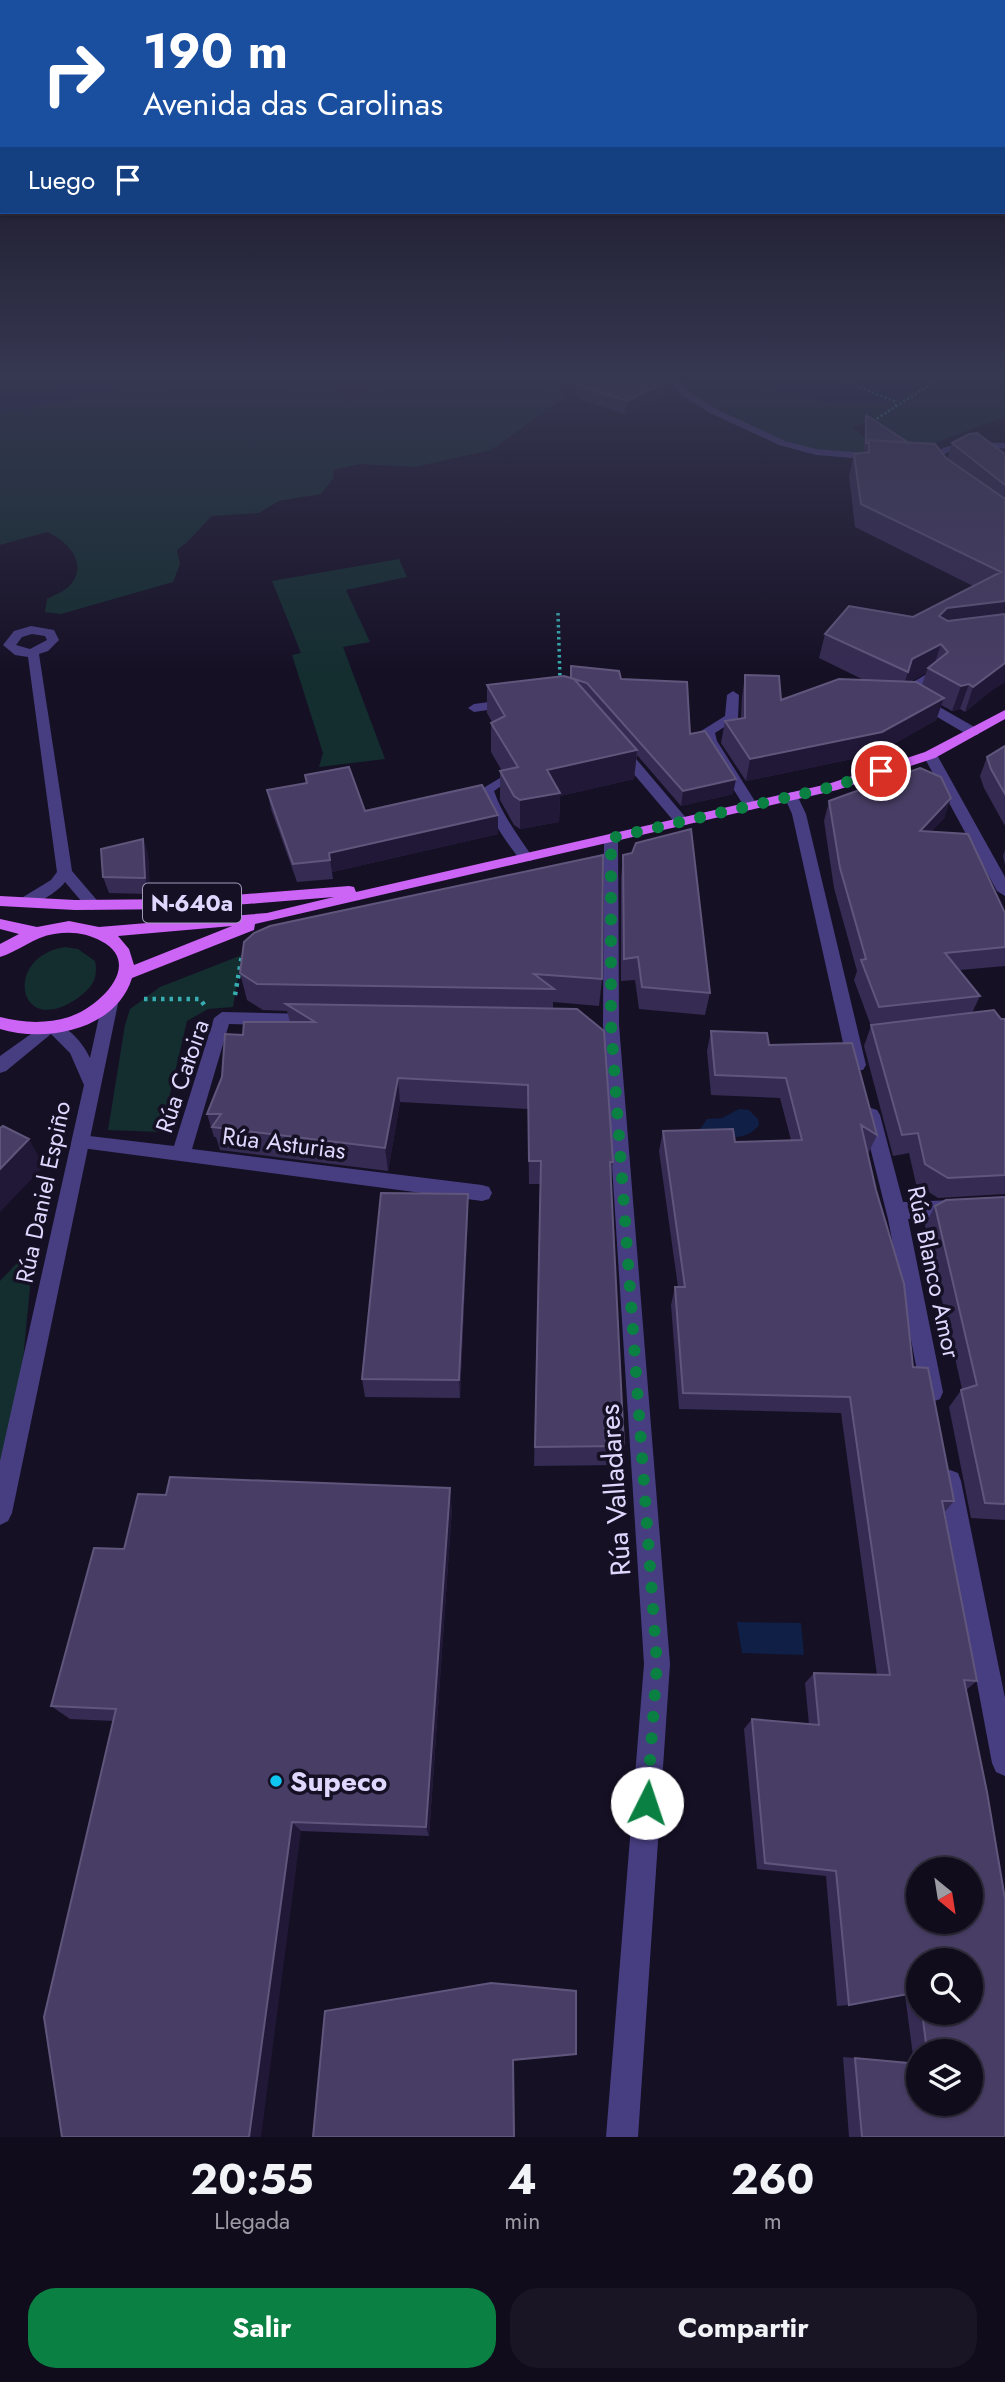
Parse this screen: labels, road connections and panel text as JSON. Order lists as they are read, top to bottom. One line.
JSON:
{"streets":{"main road":["N-640a"],"street":["Rúa Catoira","Rúa Asturias","Rúa Daniel Espiño","Rúa Blanco Amor","Rúa Valladares"]},"crossings":[["N-640a","Rúa Blanco Amor"],["N-640a","Rúa Valladares"],["Rúa Catoira","Rúa Asturias"],["Rúa Asturias","Rúa Daniel Espiño"]],"places":["Supeco"],"north":"bottom right","page":{"turn":["190 m","Avenida das Carolinas"],"then":"Luego","eta":["20:55","Llegada","4","min","260","m"],"buttons":["Salir","Compartir"]}}
